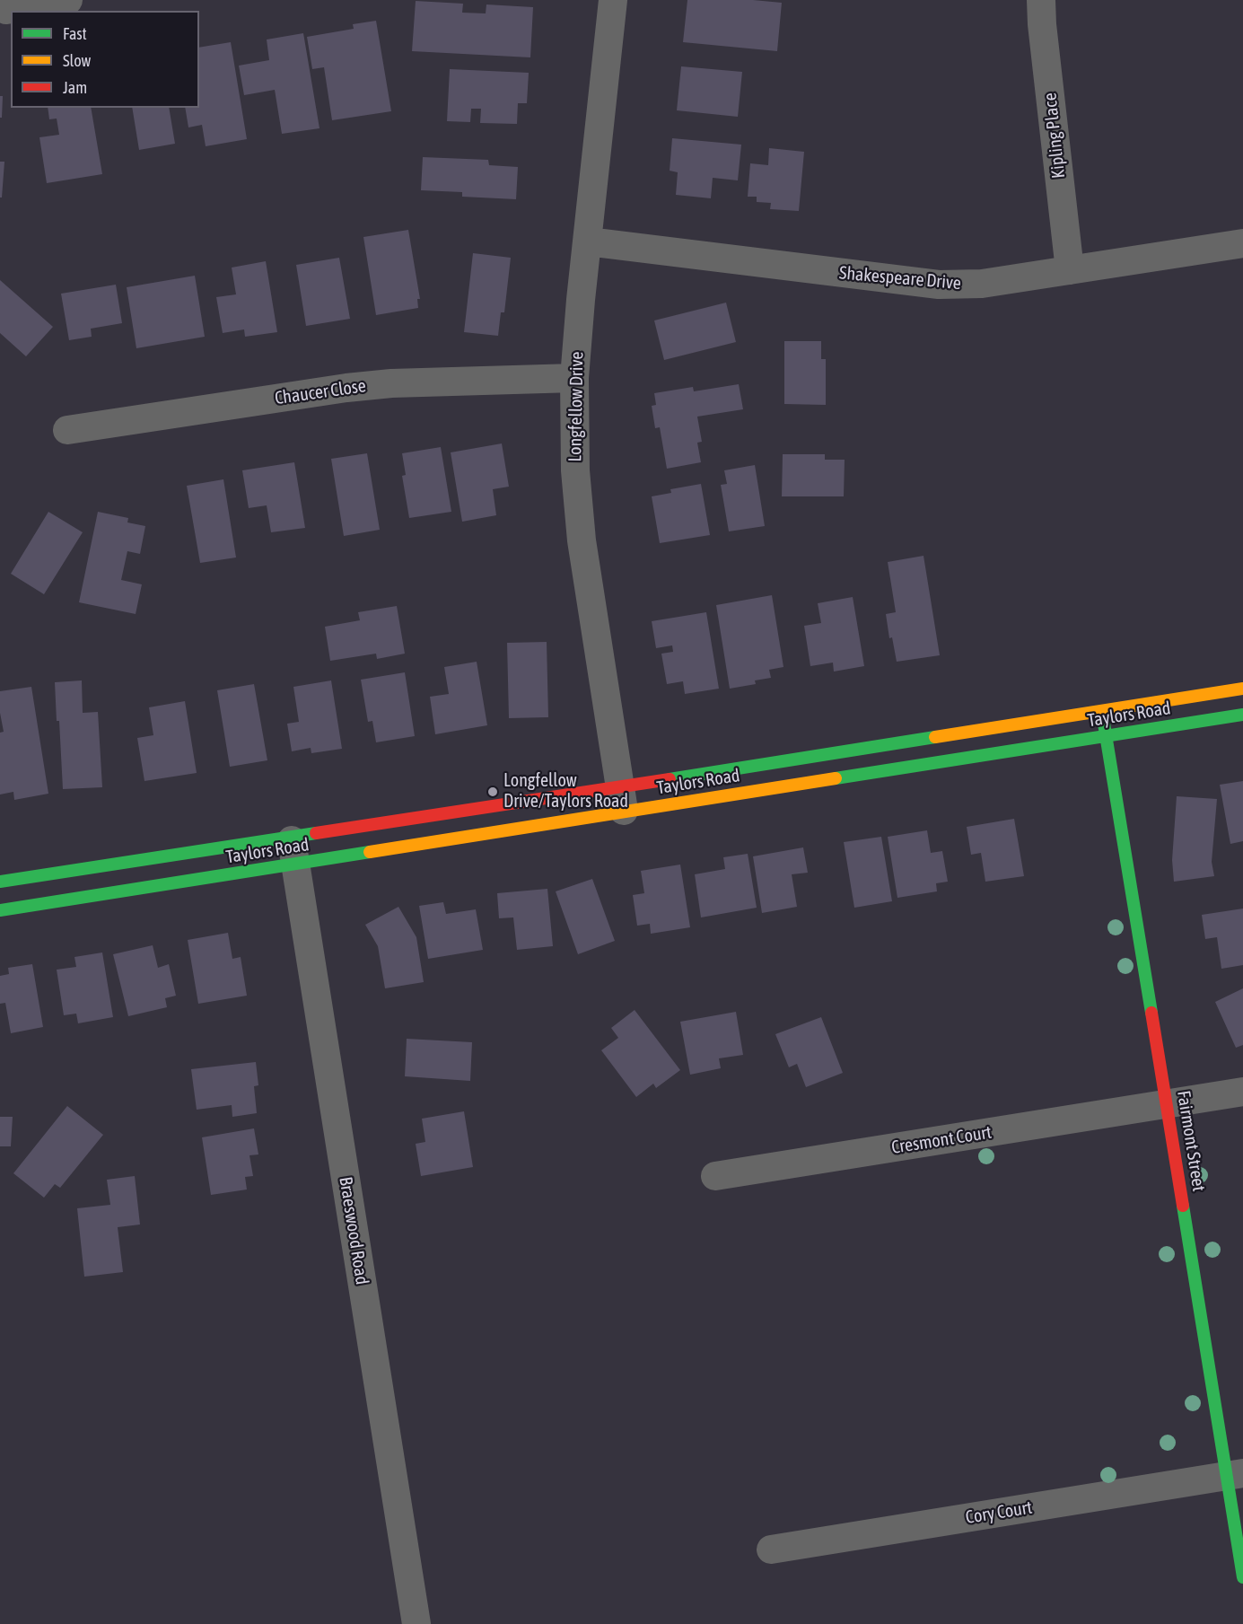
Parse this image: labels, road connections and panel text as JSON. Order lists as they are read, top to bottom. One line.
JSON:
{"streets":{"main road":["Taylors Road","Fairmont Street"],"street":["Kipling Place","Shakespeare Drive","Chaucer Close","Longfellow Drive","Cresmont Court","Braeswood Road","Cory Court"]},"crossings":[["Kipling Place","Shakespeare Drive"],["Shakespeare Drive","Longfellow Drive"],["Chaucer Close","Longfellow Drive"],["Longfellow Drive","Taylors Road"],["Taylors Road","Fairmont Street"],["Taylors Road","Braeswood Road"],["Cresmont Court","Fairmont Street"],["Fairmont Street","Cory Court"]],"places":["Longfellow Drive/Taylors Road"],"legend":["Fast","Slow","Jam"]}
